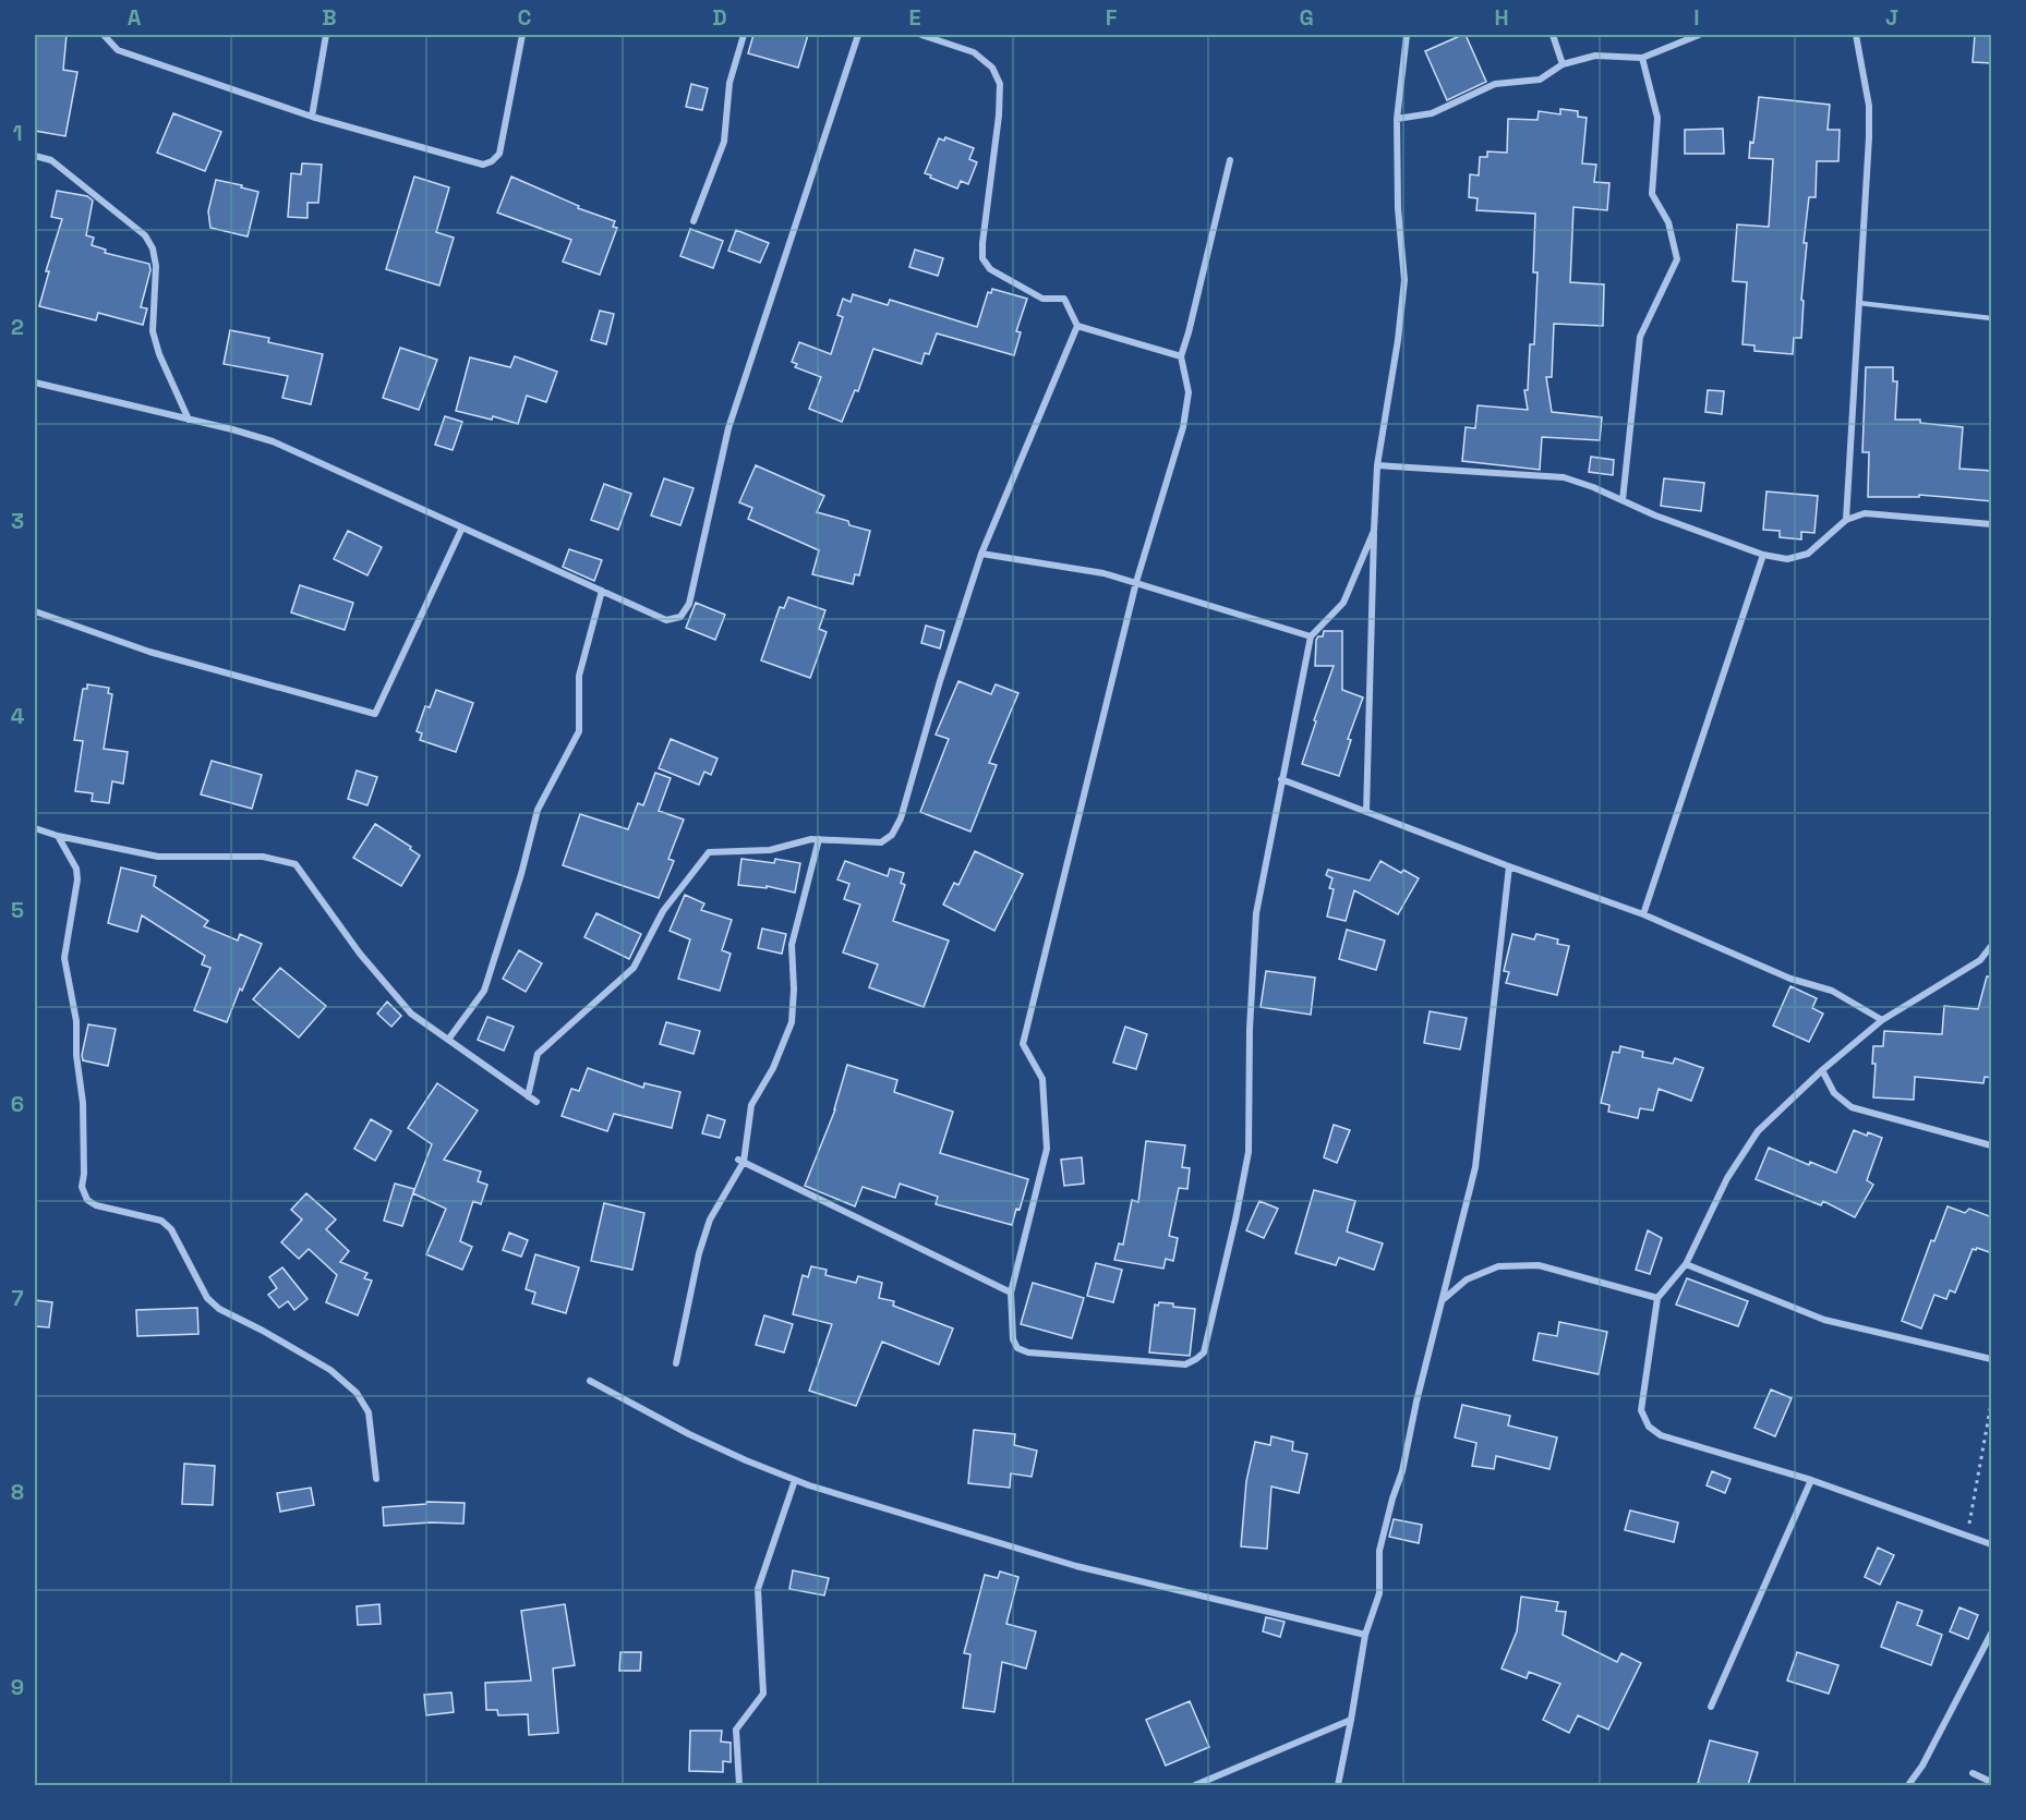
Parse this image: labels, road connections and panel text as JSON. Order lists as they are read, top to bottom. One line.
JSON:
{"grid":{"columns":["A","B","C","D","E","F","G","H","I","J"],"rows":["1","2","3","4","5","6","7","8","9"]}}
